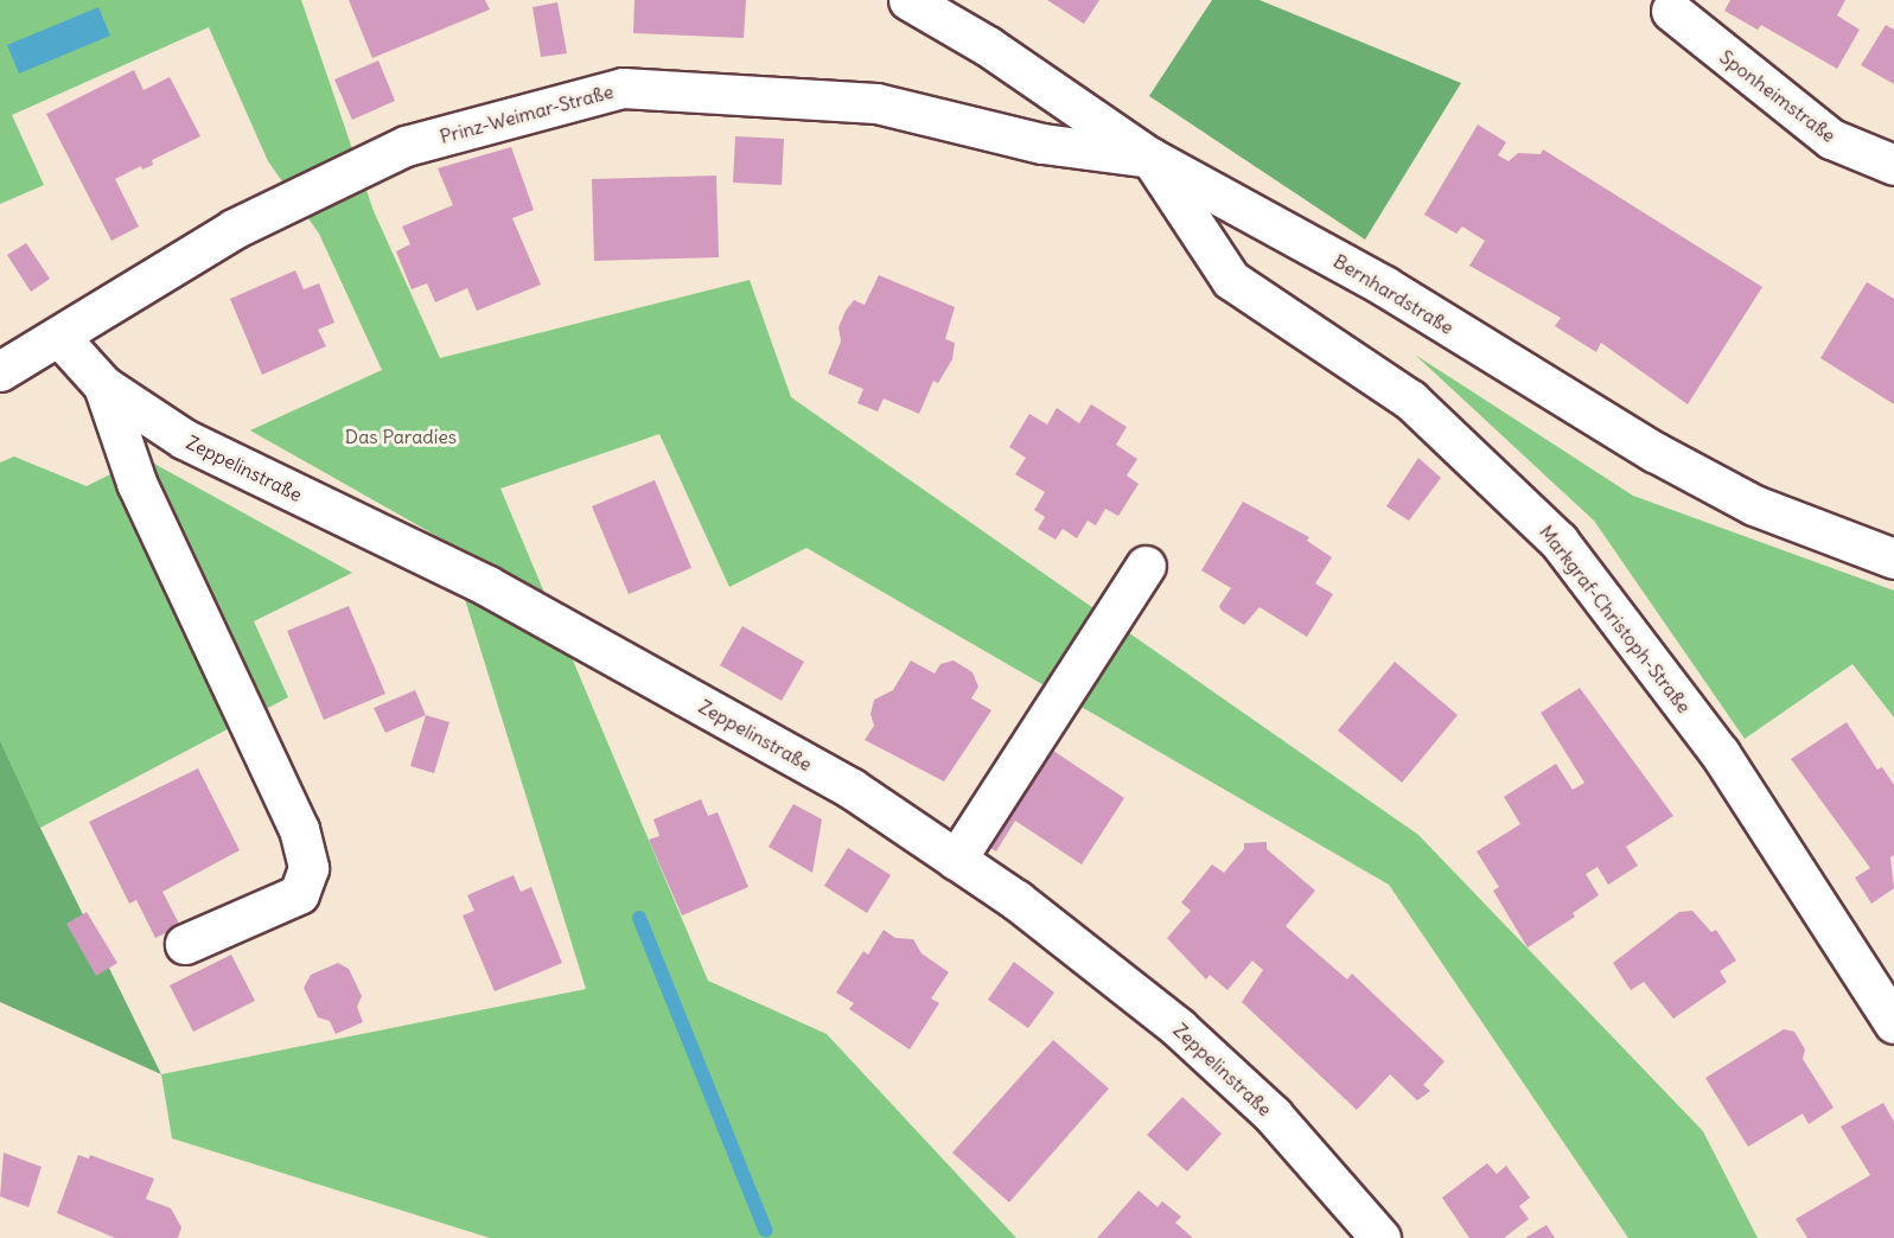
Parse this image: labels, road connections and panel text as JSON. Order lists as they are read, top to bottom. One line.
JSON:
{"streets":{"street":["Sponheimstraße","Prinz-Weimar-Straße","Bernhardstraße","Zeppelinstraße","Markgraf-Christoph-Straße"]},"crossings":[["Prinz-Weimar-Straße","Bernhardstraße"],["Prinz-Weimar-Straße","Zeppelinstraße"],["Prinz-Weimar-Straße","Markgraf-Christoph-Straße"],["Bernhardstraße","Markgraf-Christoph-Straße"]],"parks":["Das Paradies"]}
